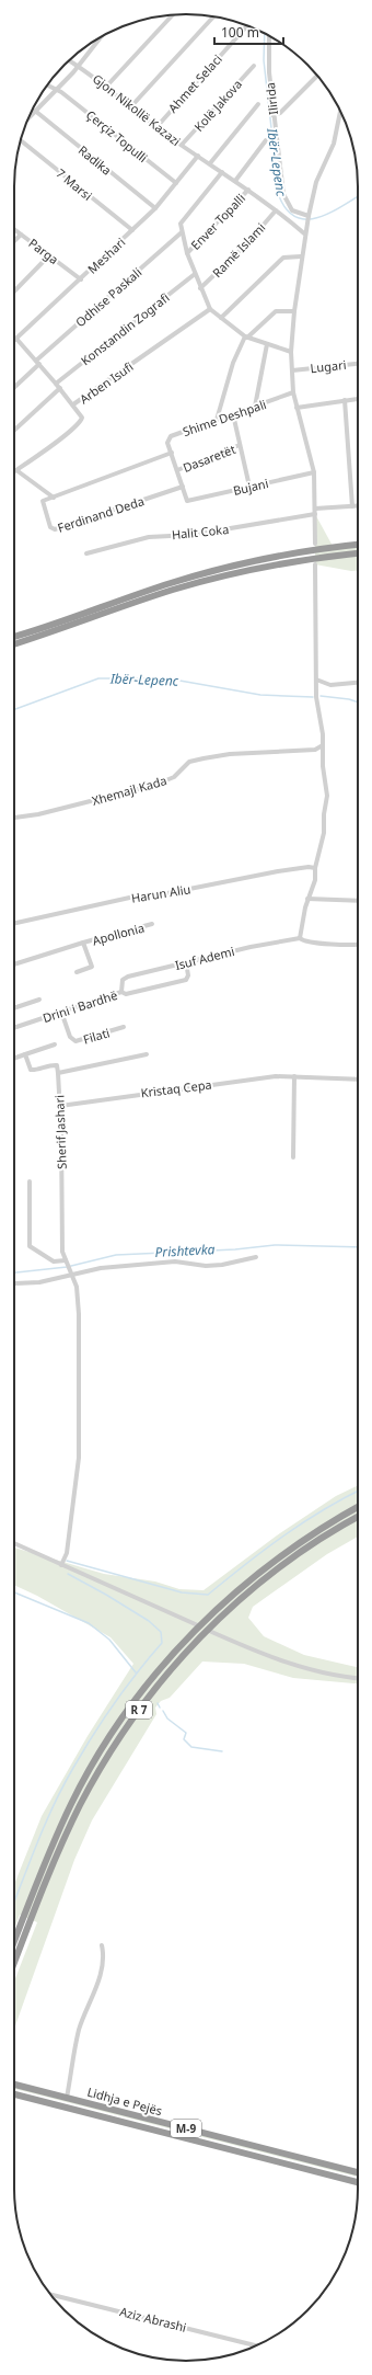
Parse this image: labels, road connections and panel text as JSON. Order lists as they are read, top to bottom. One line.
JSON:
{"streets":{"highway":["R 7","Lidhja e Pejës","M-9"],"street":["Ahmet Selaci","Ilirida","Kolë Jakova","Gjon Nikollë Kazazi","Çerçiz Topulli","Radika","7 Marsi","Enver Topalli","Ramë Islami","Parga","Meshari","Odhise Paskali","Konstandin Zografi","Lugari","Arben Isufi","Shime Deshpali","Dasaretët","Bujani","Ferdinand Deda","Halit Coka","Xhemajl Kada","Harun Aliu","Apollonia","Isuf Ademi","Drini i Bardhë","Filati","Kristaq Cepa","Sherif Jashari","Aziz Abrashi"]},"crossings":[["Ahmet Selaci","Gjon Nikollë Kazazi"],["Kolë Jakova","Gjon Nikollë Kazazi"],["Gjon Nikollë Kazazi","Enver Topalli"],["Gjon Nikollë Kazazi","Ramë Islami"],["Gjon Nikollë Kazazi","Meshari"],["Çerçiz Topulli","Meshari"],["Radika","Meshari"],["7 Marsi","Meshari"],["Parga","Meshari"],["Meshari","Arben Isufi"],["Odhise Paskali","Arben Isufi"],["Konstandin Zografi","Arben Isufi"],["Shime Deshpali","Dasaretët"],["Shime Deshpali","Bujani"],["Shime Deshpali","Ferdinand Deda"],["Isuf Ademi","Drini i Bardhë"],["Drini i Bardhë","Filati"],["Kristaq Cepa","Sherif Jashari"]],"water":["Ibër-Lepenc","Prishtevka"],"scale_bar":"100 m"}
